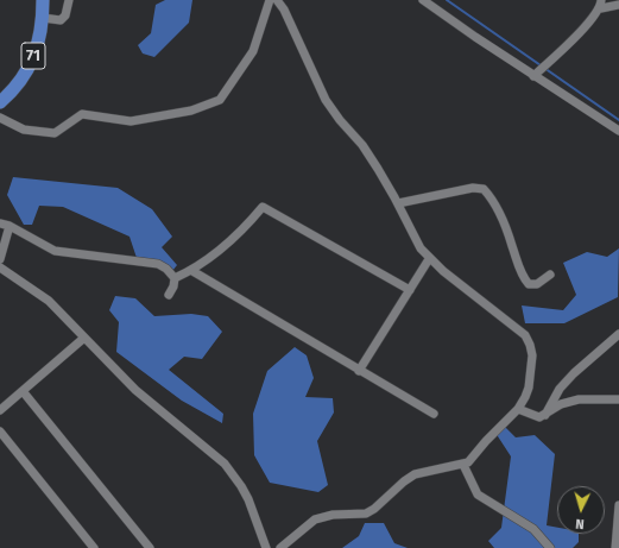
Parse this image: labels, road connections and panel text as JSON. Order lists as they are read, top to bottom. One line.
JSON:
{"streets":{"main road":["71"]},"north":"bottom"}
